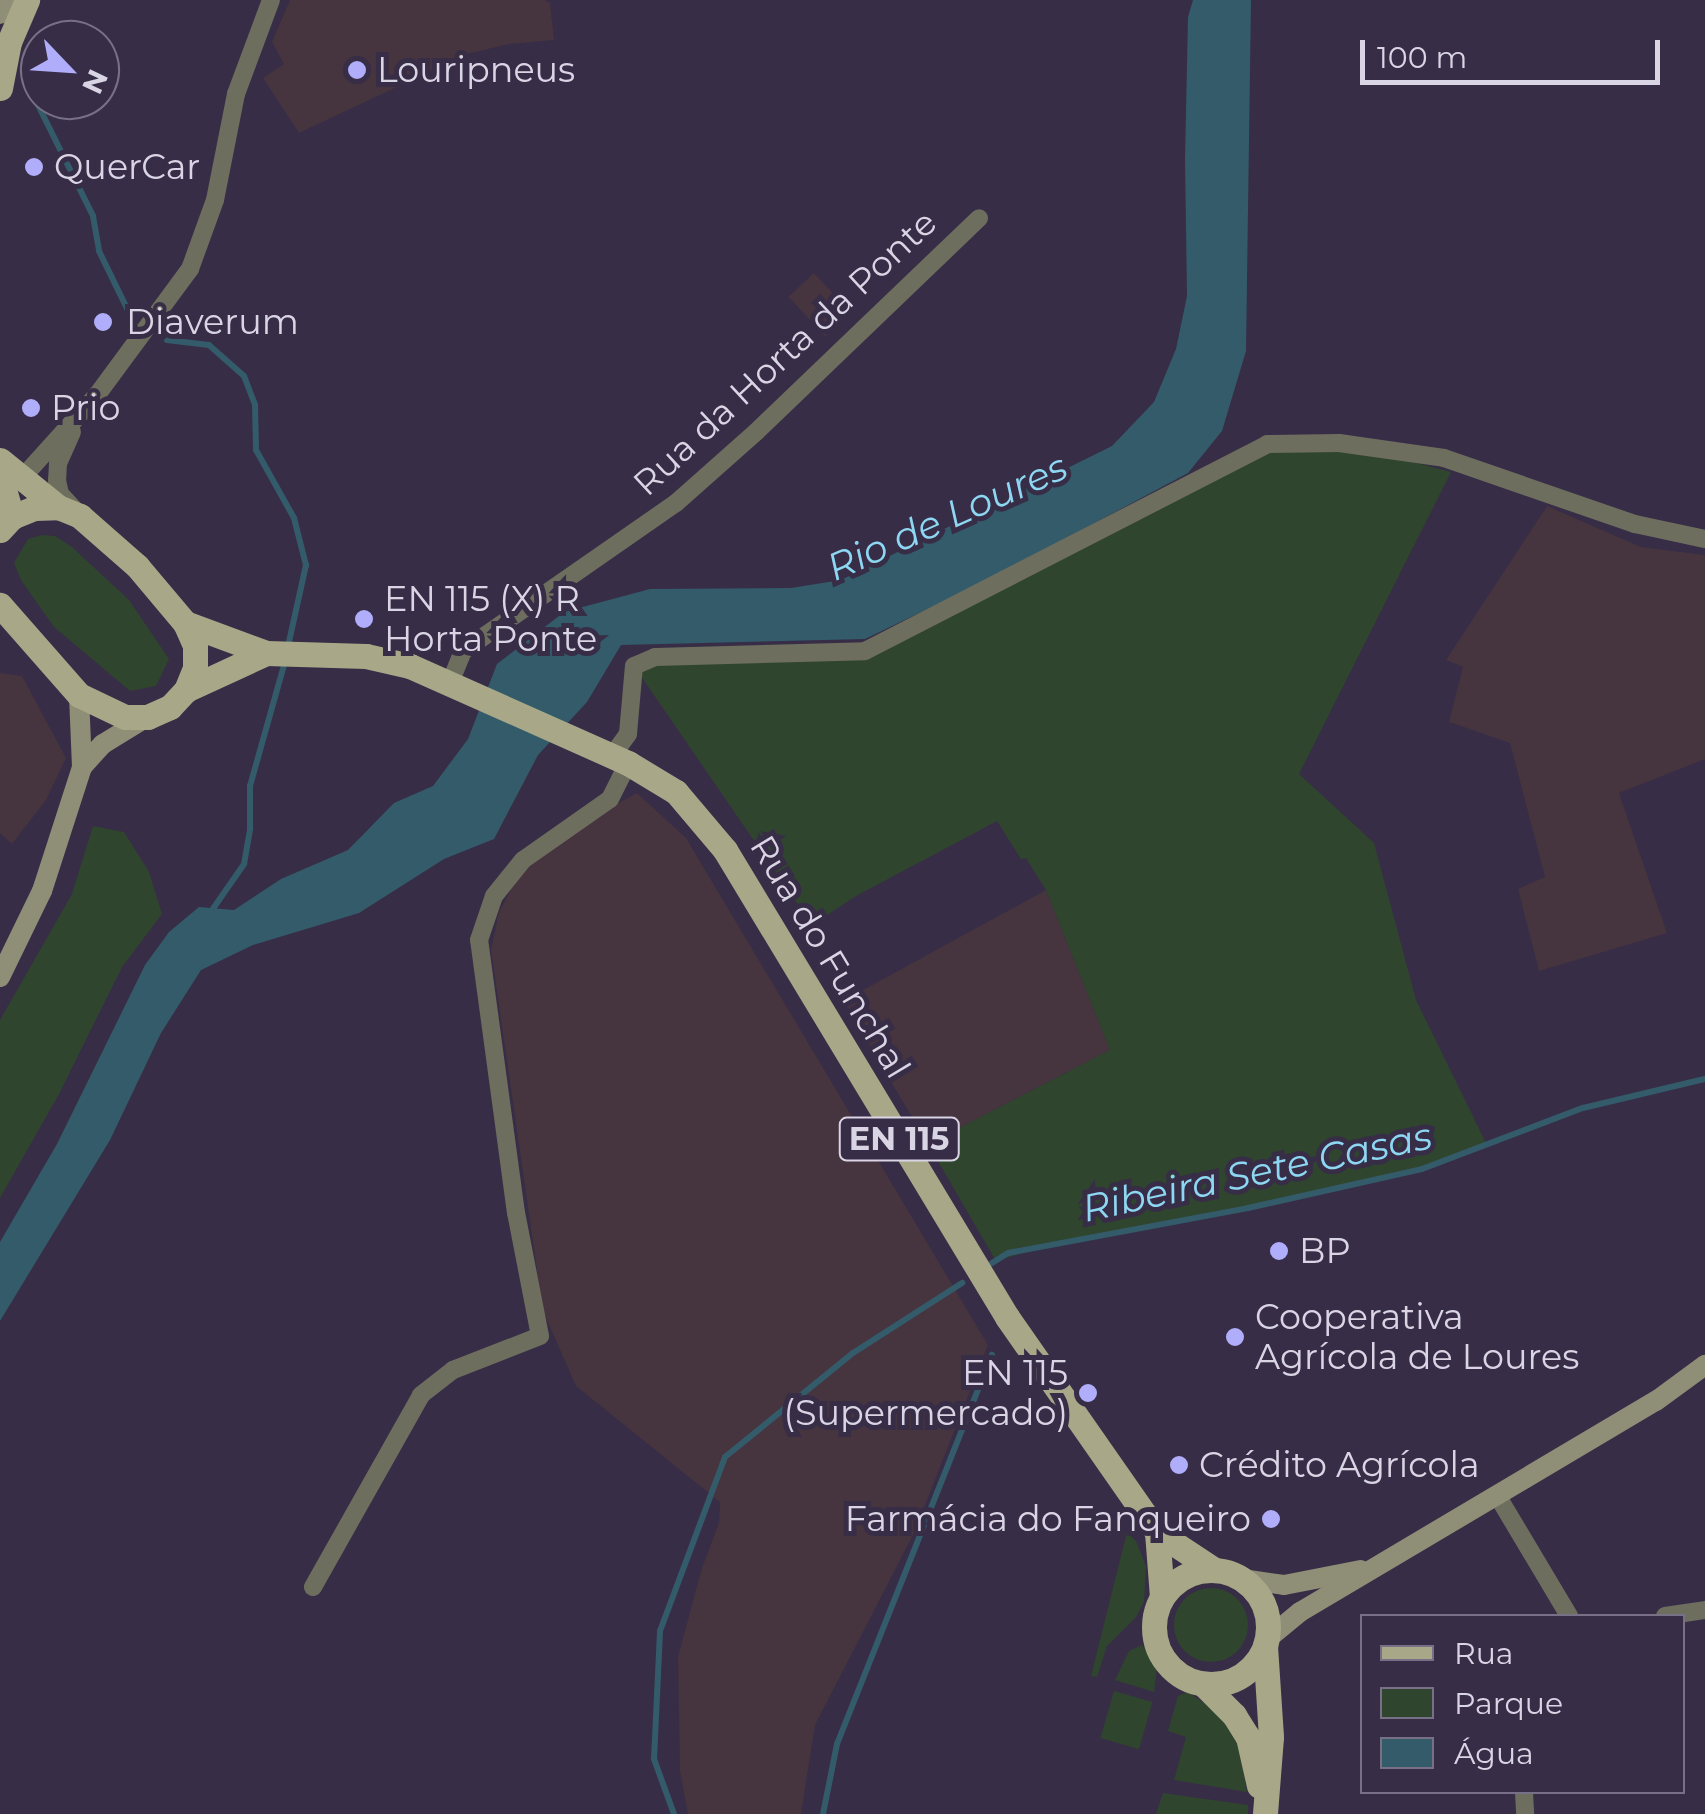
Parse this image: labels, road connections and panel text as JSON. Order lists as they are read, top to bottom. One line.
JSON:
{"streets":{"main road":["Rua do Funchal","EN 115"],"street":["Rua da Horta da Ponte"]},"crossings":[["Rua da Horta da Ponte","Rua do Funchal"]],"water":["Rio de Loures","Ribeira Sete Casas"],"places":["Louripneus","QuerCar","Diaverum","Prio","EN 115 (X) R Horta Ponte","BP","Cooperativa Agrícola de Loures","EN 115 (Supermercado)","Crédito Agrícola","Farmácia do Fanqueiro"],"legend":["Rua","Parque","Água"],"scale_bar":"100 m","north":"bottom right"}
